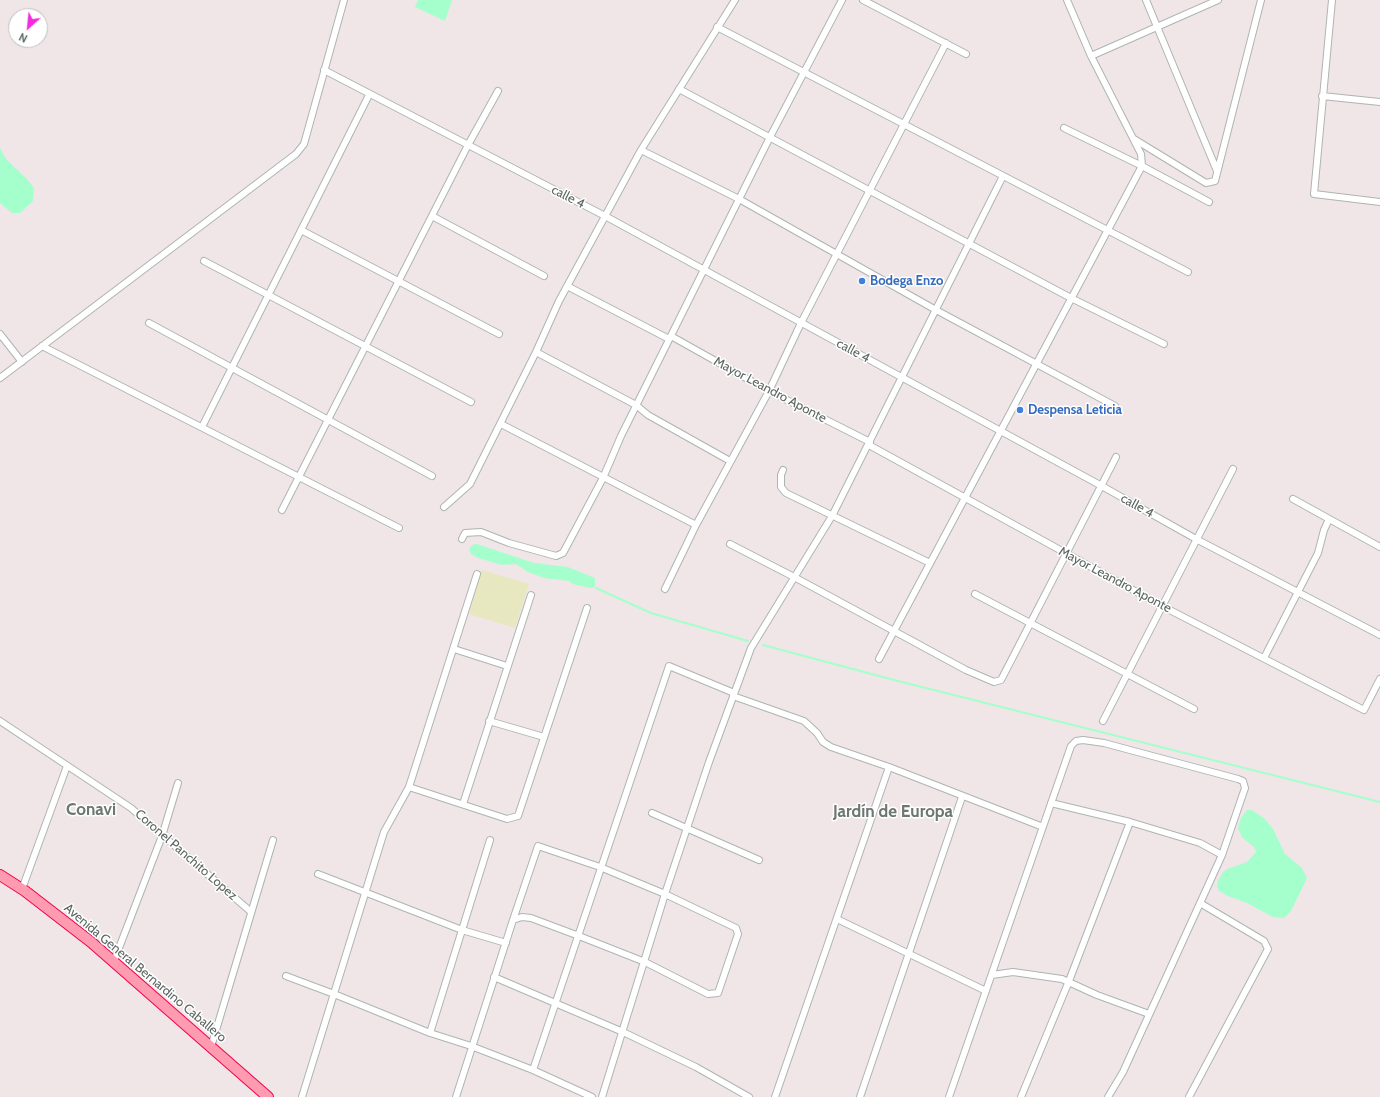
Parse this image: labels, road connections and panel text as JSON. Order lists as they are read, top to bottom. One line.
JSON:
{"streets":{"highway":["Avenida General Bernardino Caballero"],"street":["calle 4","Mayor Leandro Aponte","Coronel Panchito Lopez"]},"districts":["Conavi","Jardín de Europa"],"places":["Bodega Enzo","Despensa Leticia"],"north":"bottom left"}
